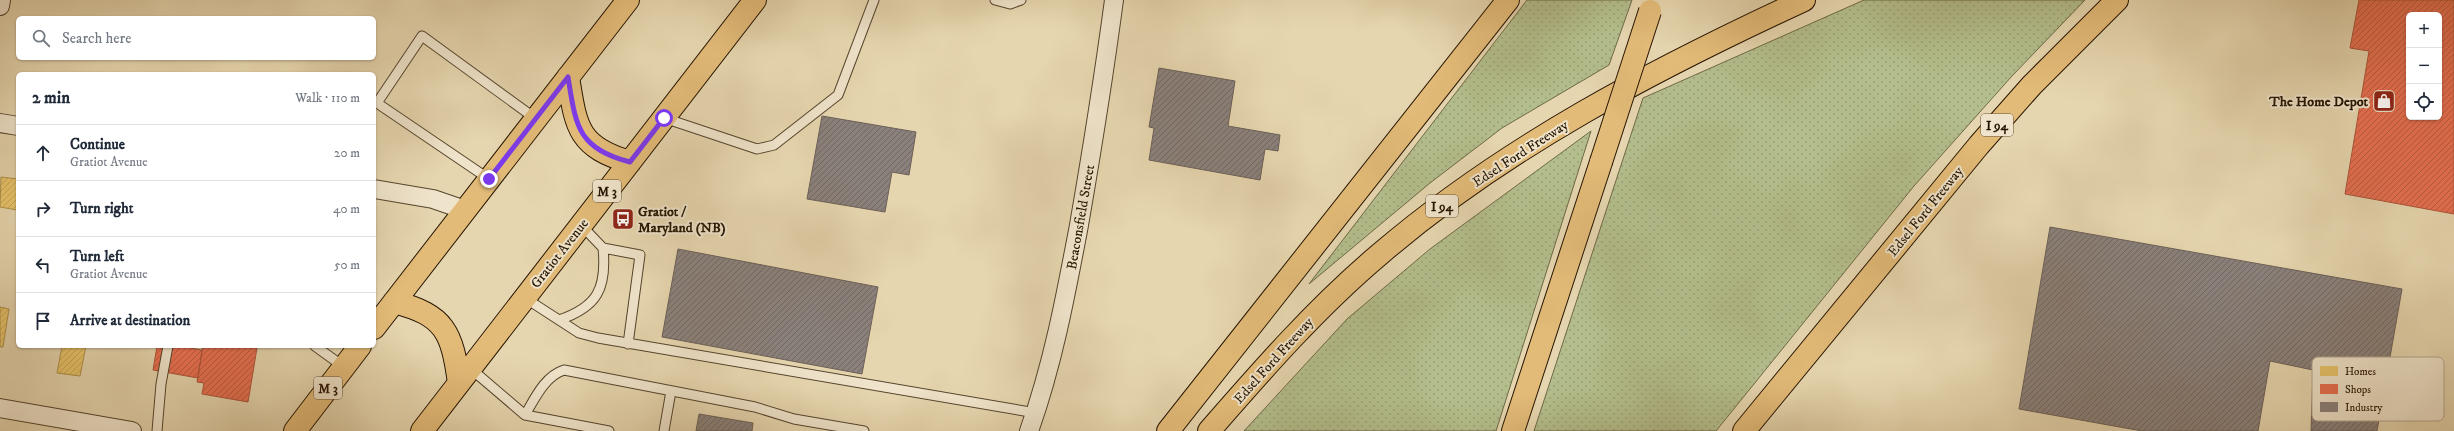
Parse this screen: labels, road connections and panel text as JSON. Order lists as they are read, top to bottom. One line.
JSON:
{"streets":{"main road":["I 94","Edsel Ford Freeway","M 3","Gratiot Avenue"],"street":["Beaconsfield Street"]},"places":{"shop":["The Home Depot"],"bus stop":["Gratiot / Maryland (NB)"]},"legend":["Homes","Shops","Industry"],"page":{"map_buttons":["+","−"],"search":"Search here","heading":["2 min","Walk · 110 m"],"list":[["Continue","Gratiot Avenue","20 m"],["Turn right","40 m"],["Turn left","Gratiot Avenue","50 m"],"Arrive at destination"]}}
